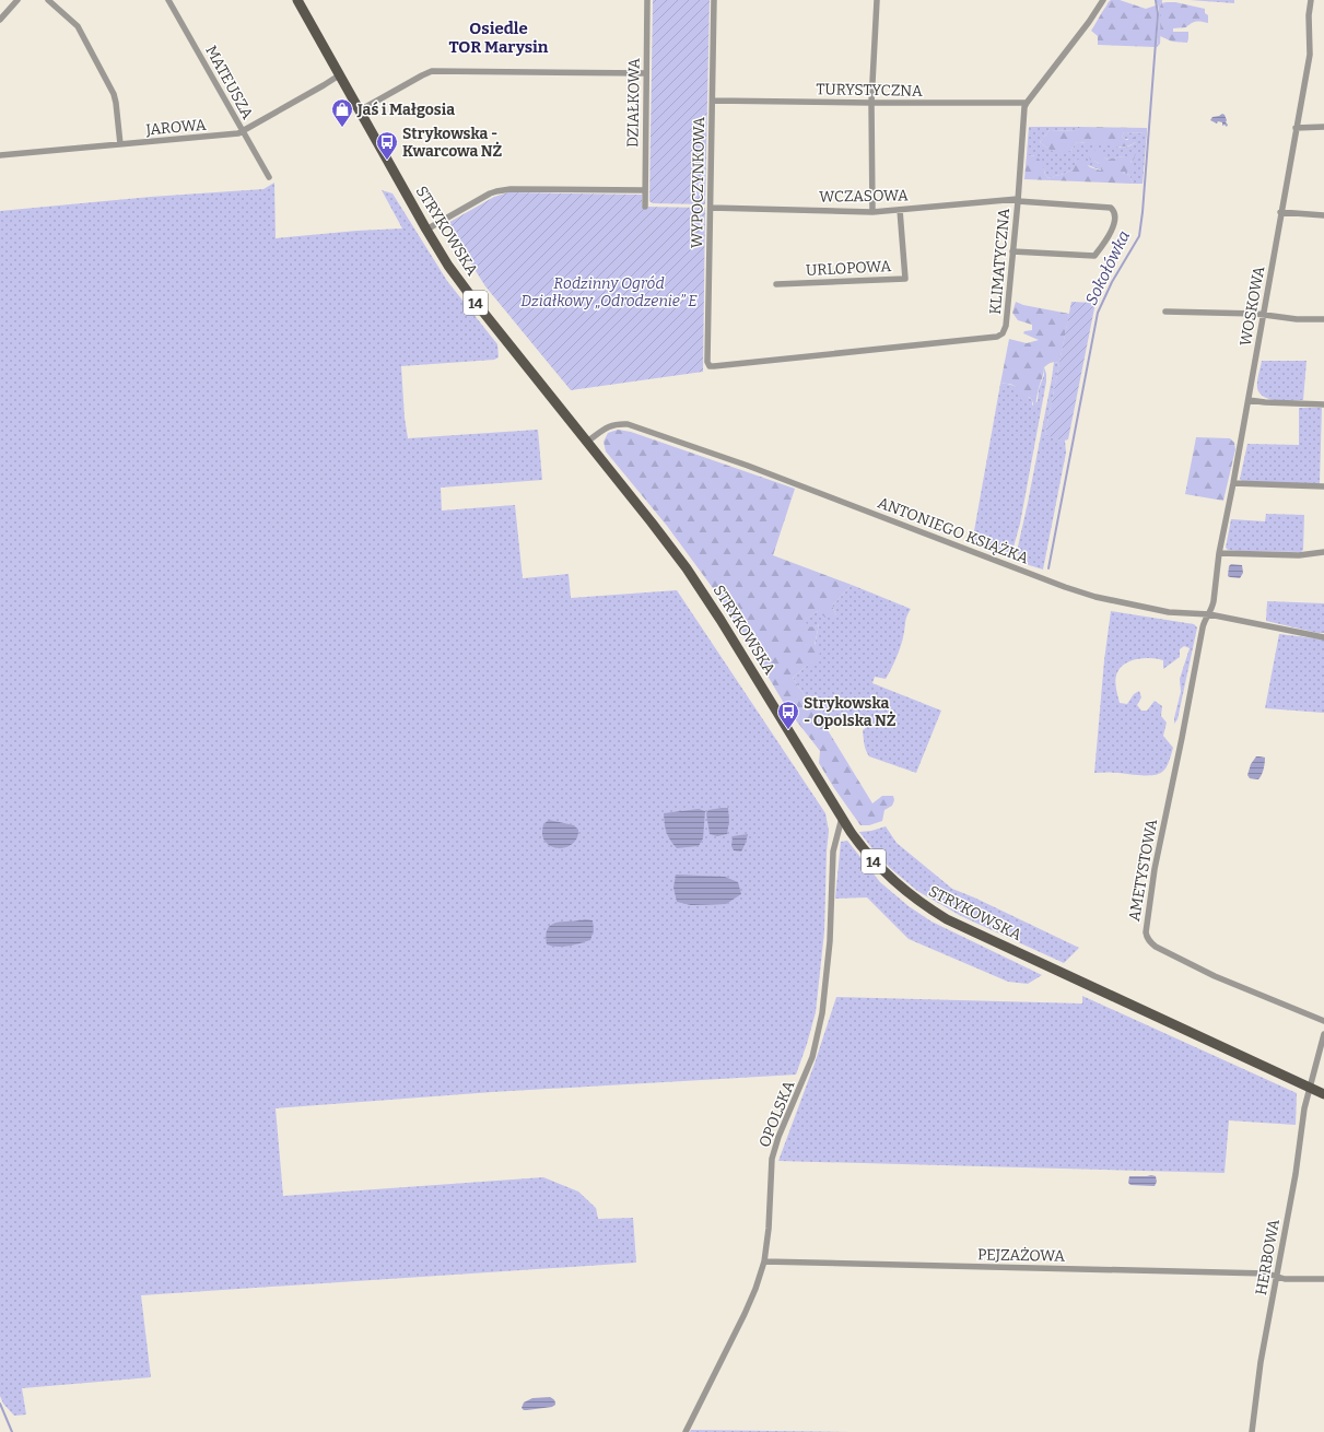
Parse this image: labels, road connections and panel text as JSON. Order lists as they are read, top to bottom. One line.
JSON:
{"streets":{"main road":["STRYKOWSKA","14"],"street":["MATEUSZA","TURYSTYCZNA","DZIAŁKOWA","JAROWA","WYPOCZYNKOWA","WCZASOWA","KLIMATYCZNA","URLOPOWA","WOSKOWA","ANTONIEGO KSIĄŻKA","AMETYSTOWA","OPOLSKA","PEJZAŻOWA","HERBOWA"]},"crossings":[["MATEUSZA","JAROWA"],["TURYSTYCZNA","WYPOCZYNKOWA"],["TURYSTYCZNA","KLIMATYCZNA"],["JAROWA","STRYKOWSKA"],["WYPOCZYNKOWA","WCZASOWA"],["WYPOCZYNKOWA","KLIMATYCZNA"],["WCZASOWA","KLIMATYCZNA"],["WCZASOWA","URLOPOWA"],["STRYKOWSKA","ANTONIEGO KSIĄŻKA"],["STRYKOWSKA","OPOLSKA"],["STRYKOWSKA","HERBOWA"],["WOSKOWA","ANTONIEGO KSIĄŻKA"],["WOSKOWA","AMETYSTOWA"],["ANTONIEGO KSIĄŻKA","AMETYSTOWA"],["OPOLSKA","PEJZAŻOWA"],["PEJZAŻOWA","HERBOWA"]],"districts":["Osiedle TOR Marysin"],"water":["Sokołówka"],"parks":["Rodzinny Ogród Działkowy „Odrodzenie” E"],"places":{"shop":["Jaś i Małgosia"],"bus stop":["Strykowska - Kwarcowa NŻ","Strykowska - Opolska NŻ"]}}
